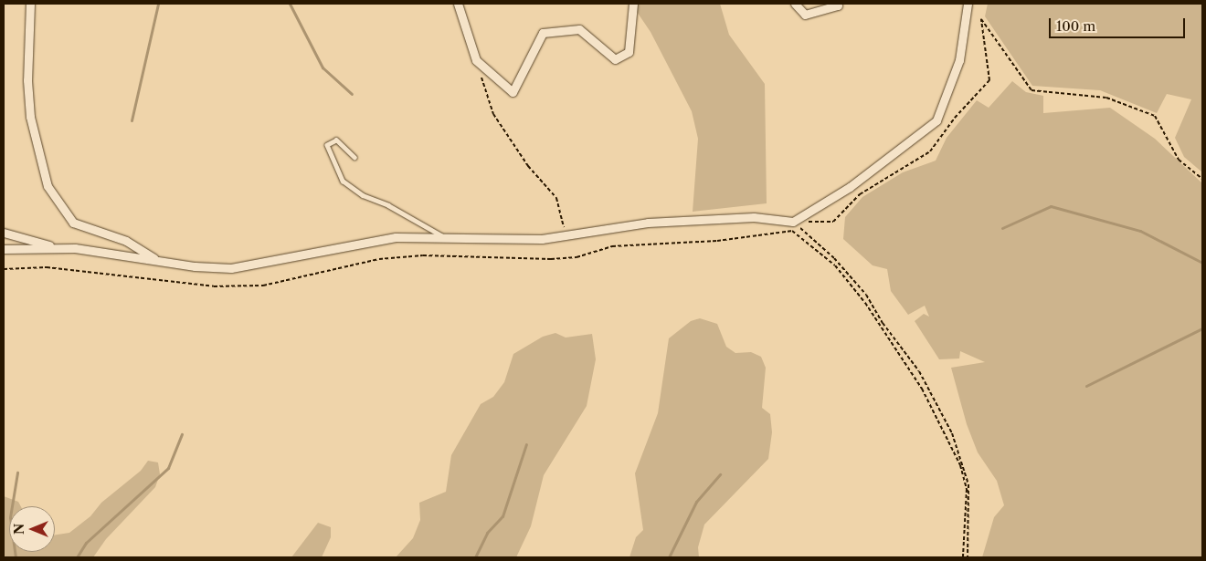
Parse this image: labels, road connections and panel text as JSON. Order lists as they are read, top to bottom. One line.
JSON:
{"scale_bar":"100 m","north":"left"}
